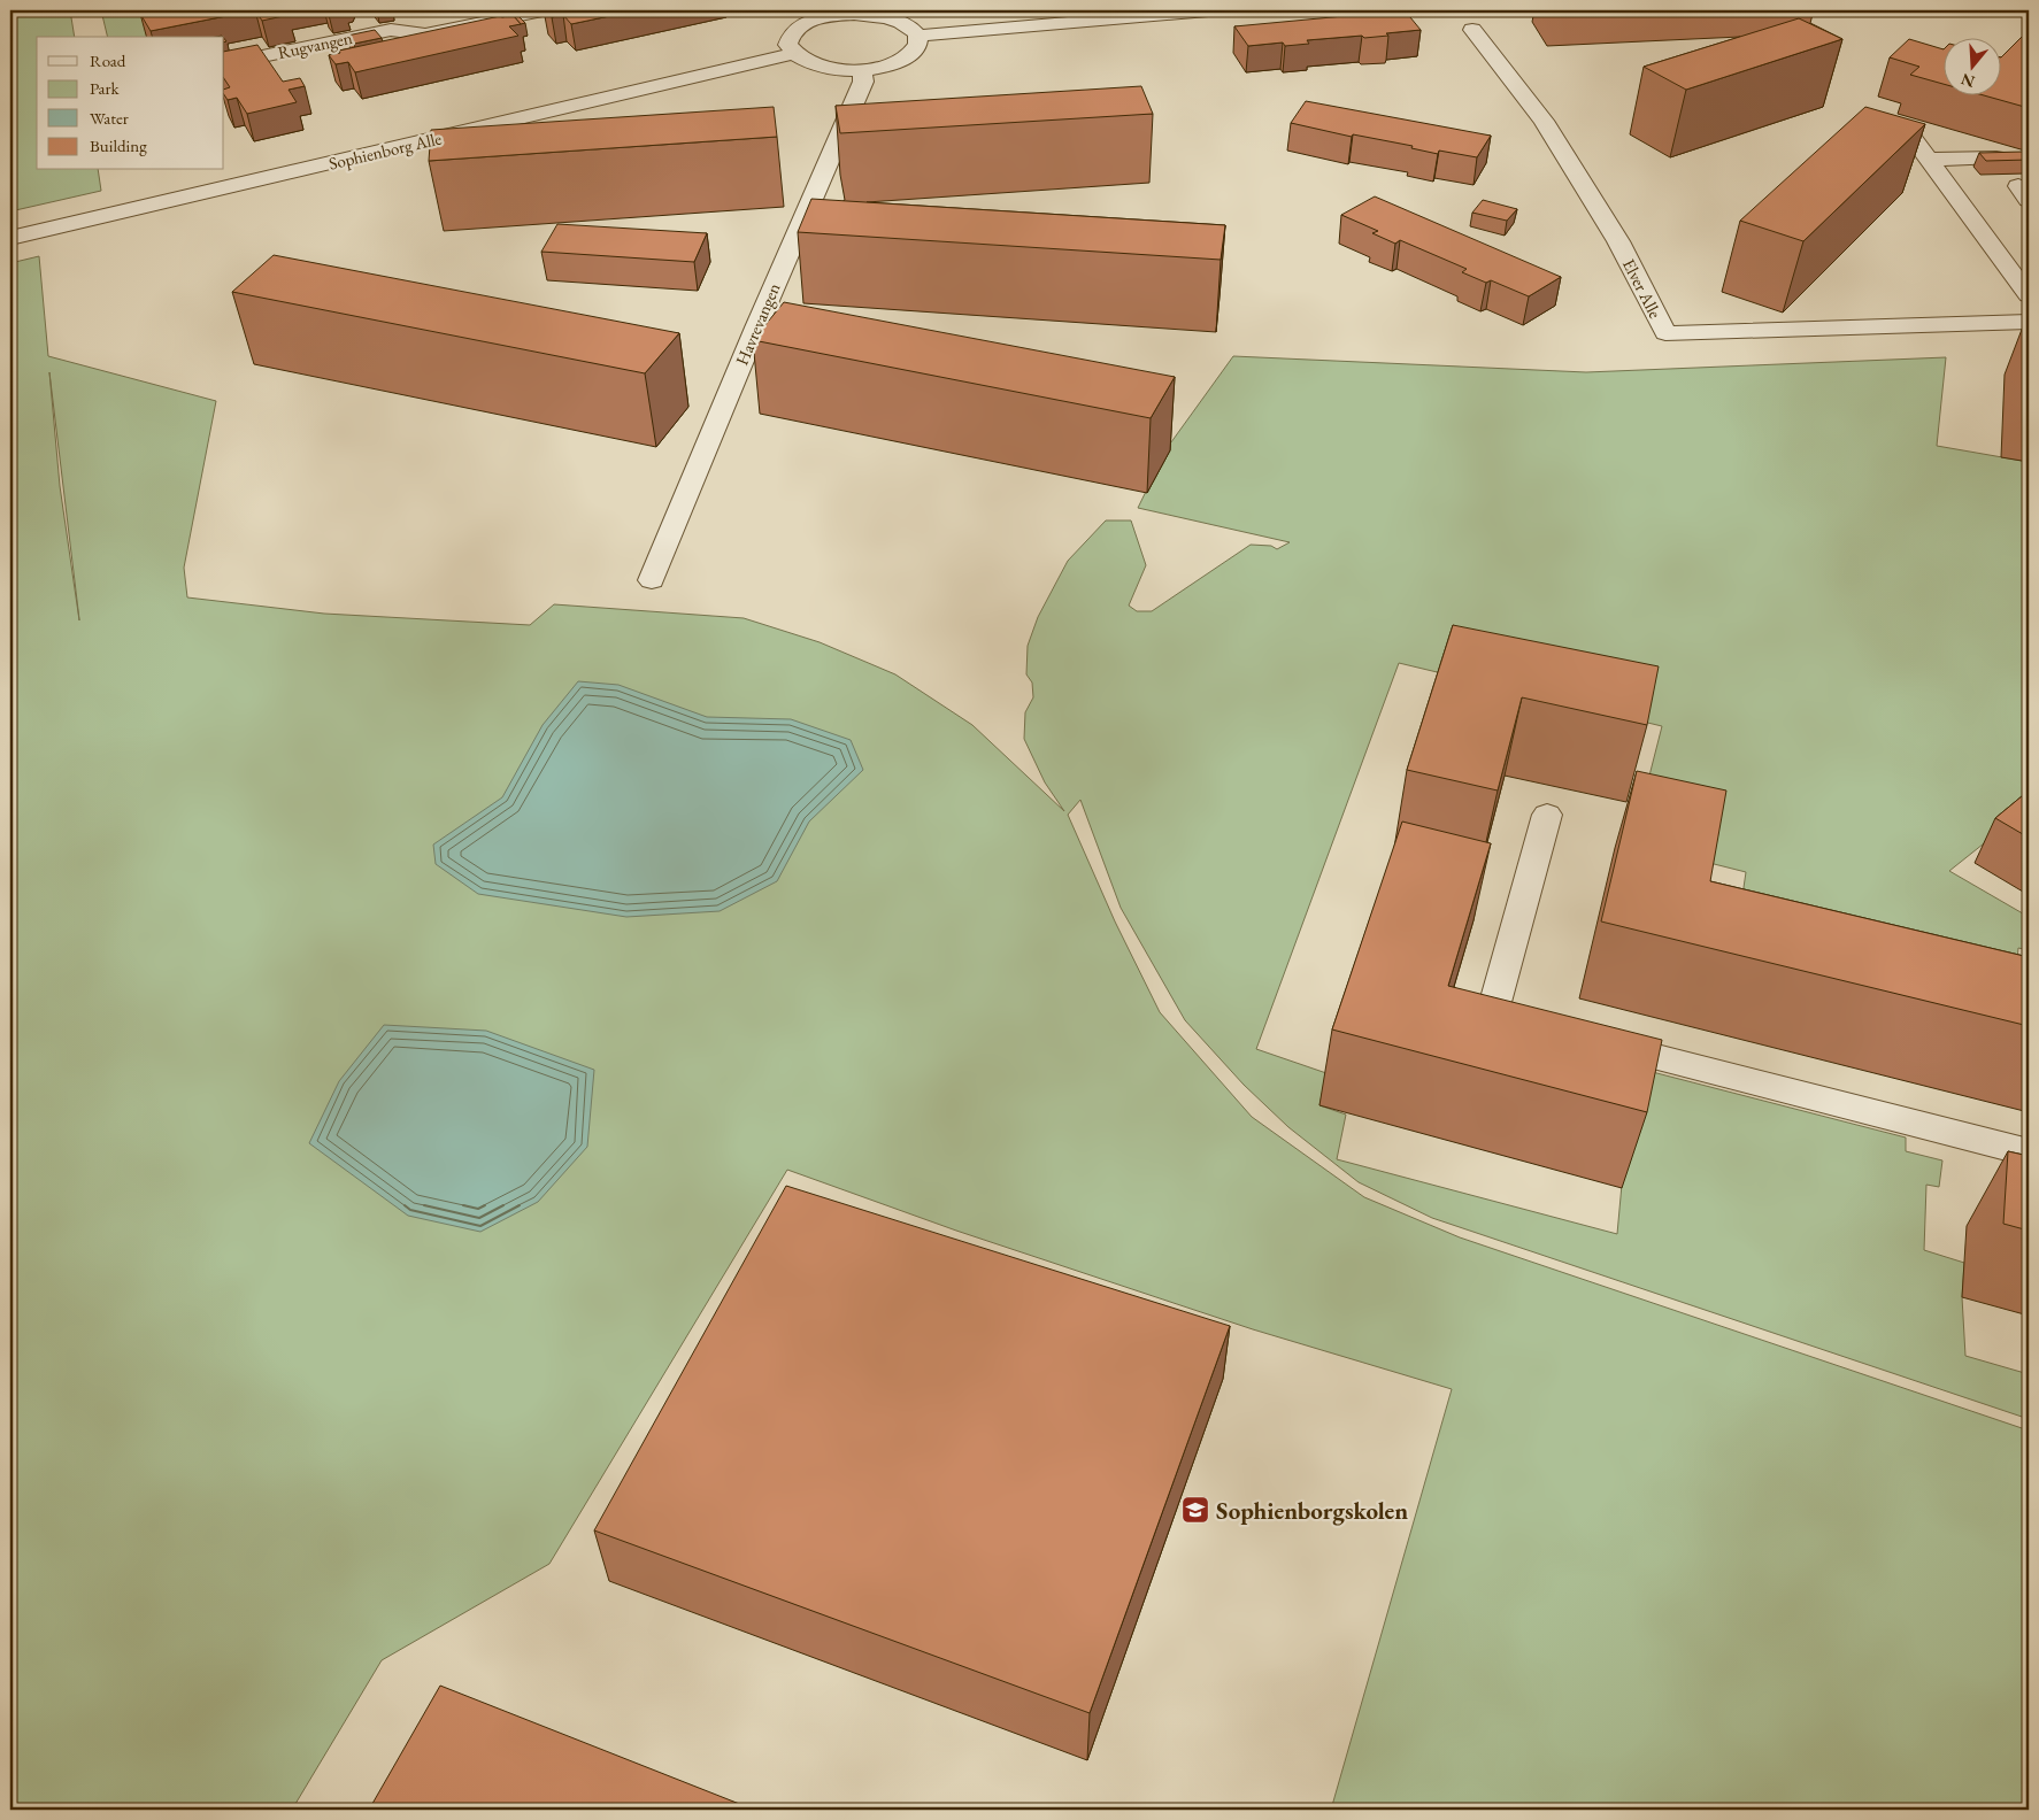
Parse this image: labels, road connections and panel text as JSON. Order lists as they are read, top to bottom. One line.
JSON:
{"streets":{"street":["Rugvangen","Sophienborg Alle","Elver Alle","Havrevangen"]},"places":{"school or university":["Sophienborgskolen"]},"legend":["Road","Park","Water","Building"],"north":"bottom"}
